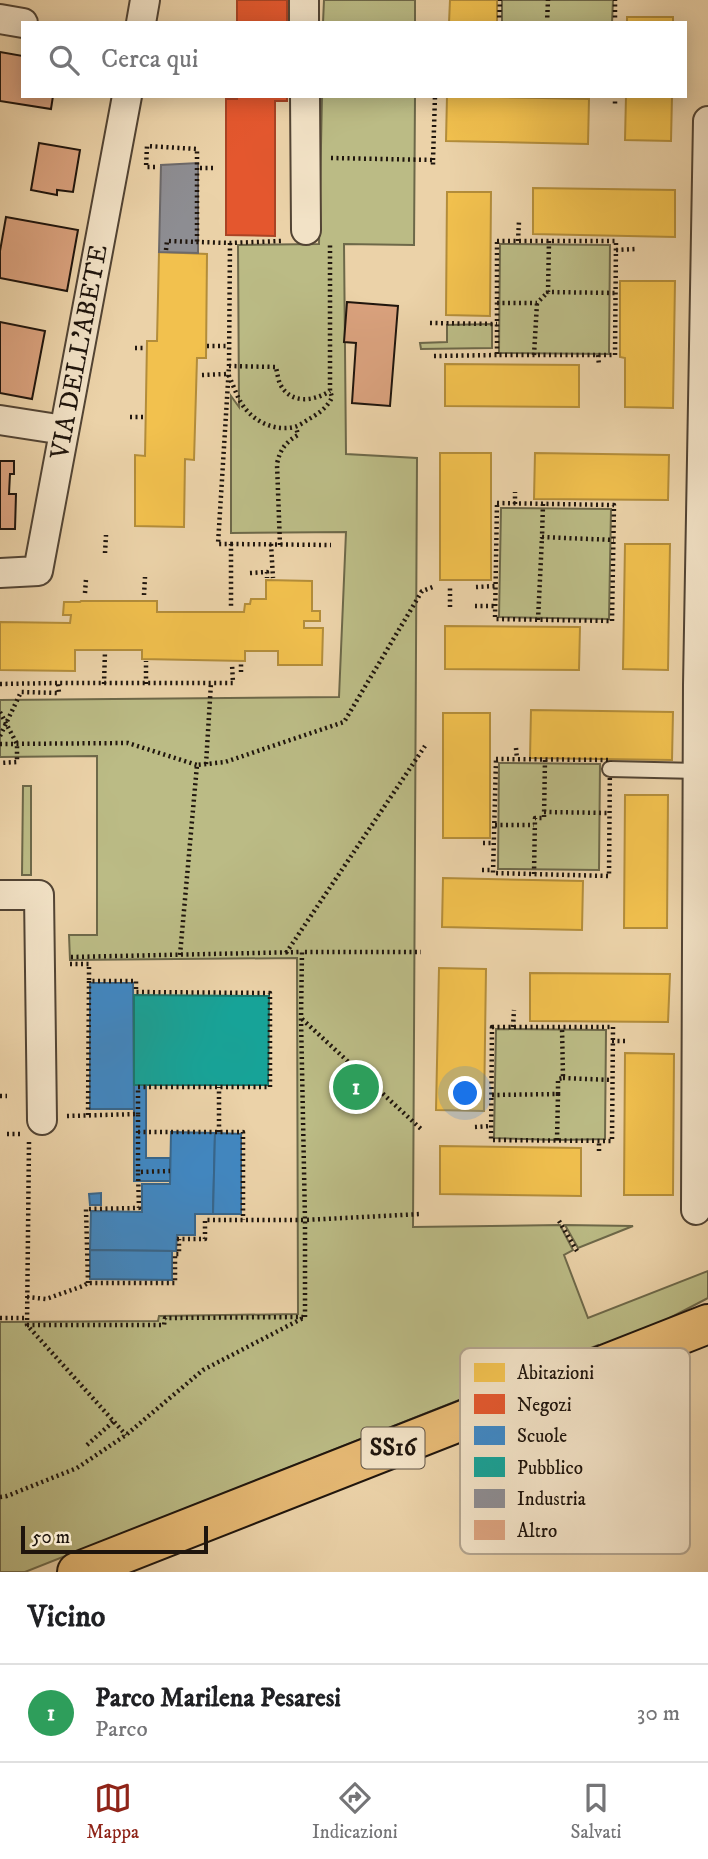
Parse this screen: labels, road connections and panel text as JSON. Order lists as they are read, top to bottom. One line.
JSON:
{"streets":{"main road":["SS16"],"street":["VIA DELL'ABETE"]},"legend":["Abitazioni","Negozi","Scuole","Pubblico","Industria","Altro"],"scale_bar":"50 m","page":{"search":"Cerca qui","pins":"1","scale":"50 m","heading":"Vicino","list":[{"mark":"1","name":"Parco Marilena Pesaresi","note":"Parco","value":"30 m"}],"nav":["Mappa","Indicazioni","Salvati"]}}
